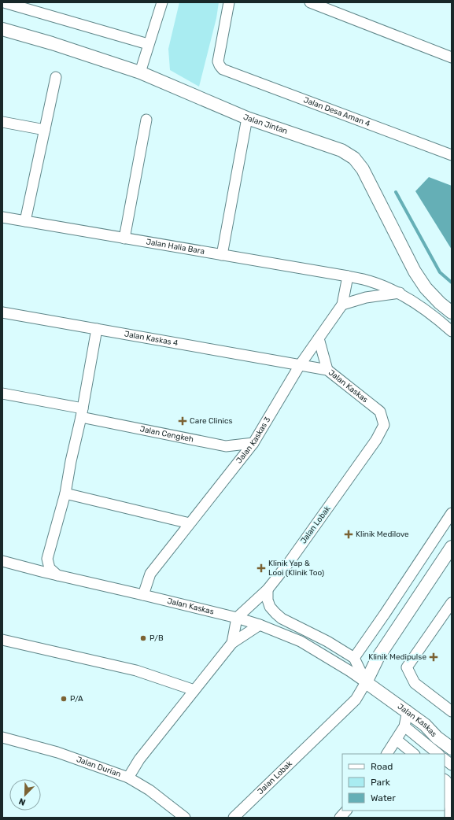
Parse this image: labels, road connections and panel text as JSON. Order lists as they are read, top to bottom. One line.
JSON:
{"streets":{"street":["Jalan Desa Aman 4","Jalan Jintan","Jalan Halia Bara","Jalan Kaskas 4","Jalan Kaskas","Jalan Cengkeh","Jalan Kaskas 3","Jalan Lobak","Jalan Durian"]},"crossings":[["Jalan Halia Bara","Jalan Kaskas 3"],["Jalan Kaskas 4","Jalan Kaskas"],["Jalan Kaskas 4","Jalan Kaskas 3"],["Jalan Kaskas","Jalan Kaskas 3"],["Jalan Kaskas","Jalan Lobak"],["Jalan Cengkeh","Jalan Kaskas 3"]],"places":{"health":["Care Clinics","Klinik Medilove","Klinik Yap & Looi (Klinik Too)","Klinik Medipulse"],"other":["P/B","P/A"]},"legend":["Road","Park","Water"],"north":"bottom left"}
